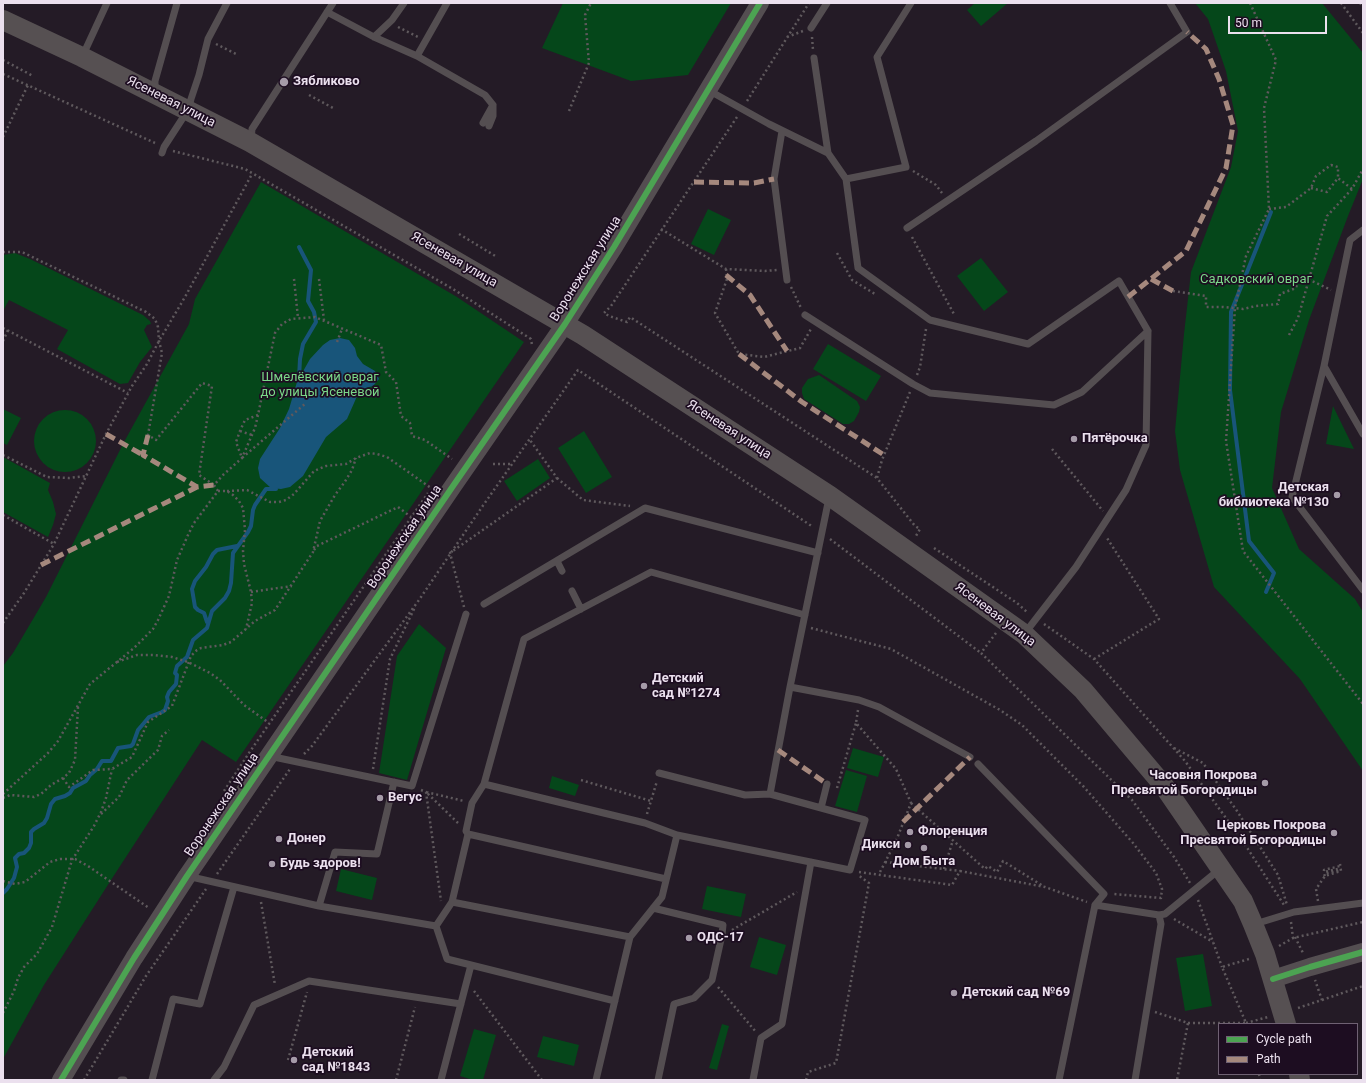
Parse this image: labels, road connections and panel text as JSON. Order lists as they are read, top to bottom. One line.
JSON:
{"streets":{"main road":["Ясеневая улица"],"street":["Воронежская улица"]},"crossings":[["Ясеневая улица","Воронежская улица"]],"parks":["Садковский овраг","Шмелёвский овраг до улицы Ясеневой"],"places":["Зябликово","Пятёрочка","Детская библиотека №130","Детский сад №1274","Часовня Покрова Пресвятой Богородицы","Вегус","Флоренция","Церковь Покрова Пресвятой Богородицы","Донер","Дикси","Дом Быта","Будь здоров!","ОДС-17","Детский сад №69","Детский сад №1843"],"legend":["Cycle path","Path"],"scale_bar":"50 m"}
